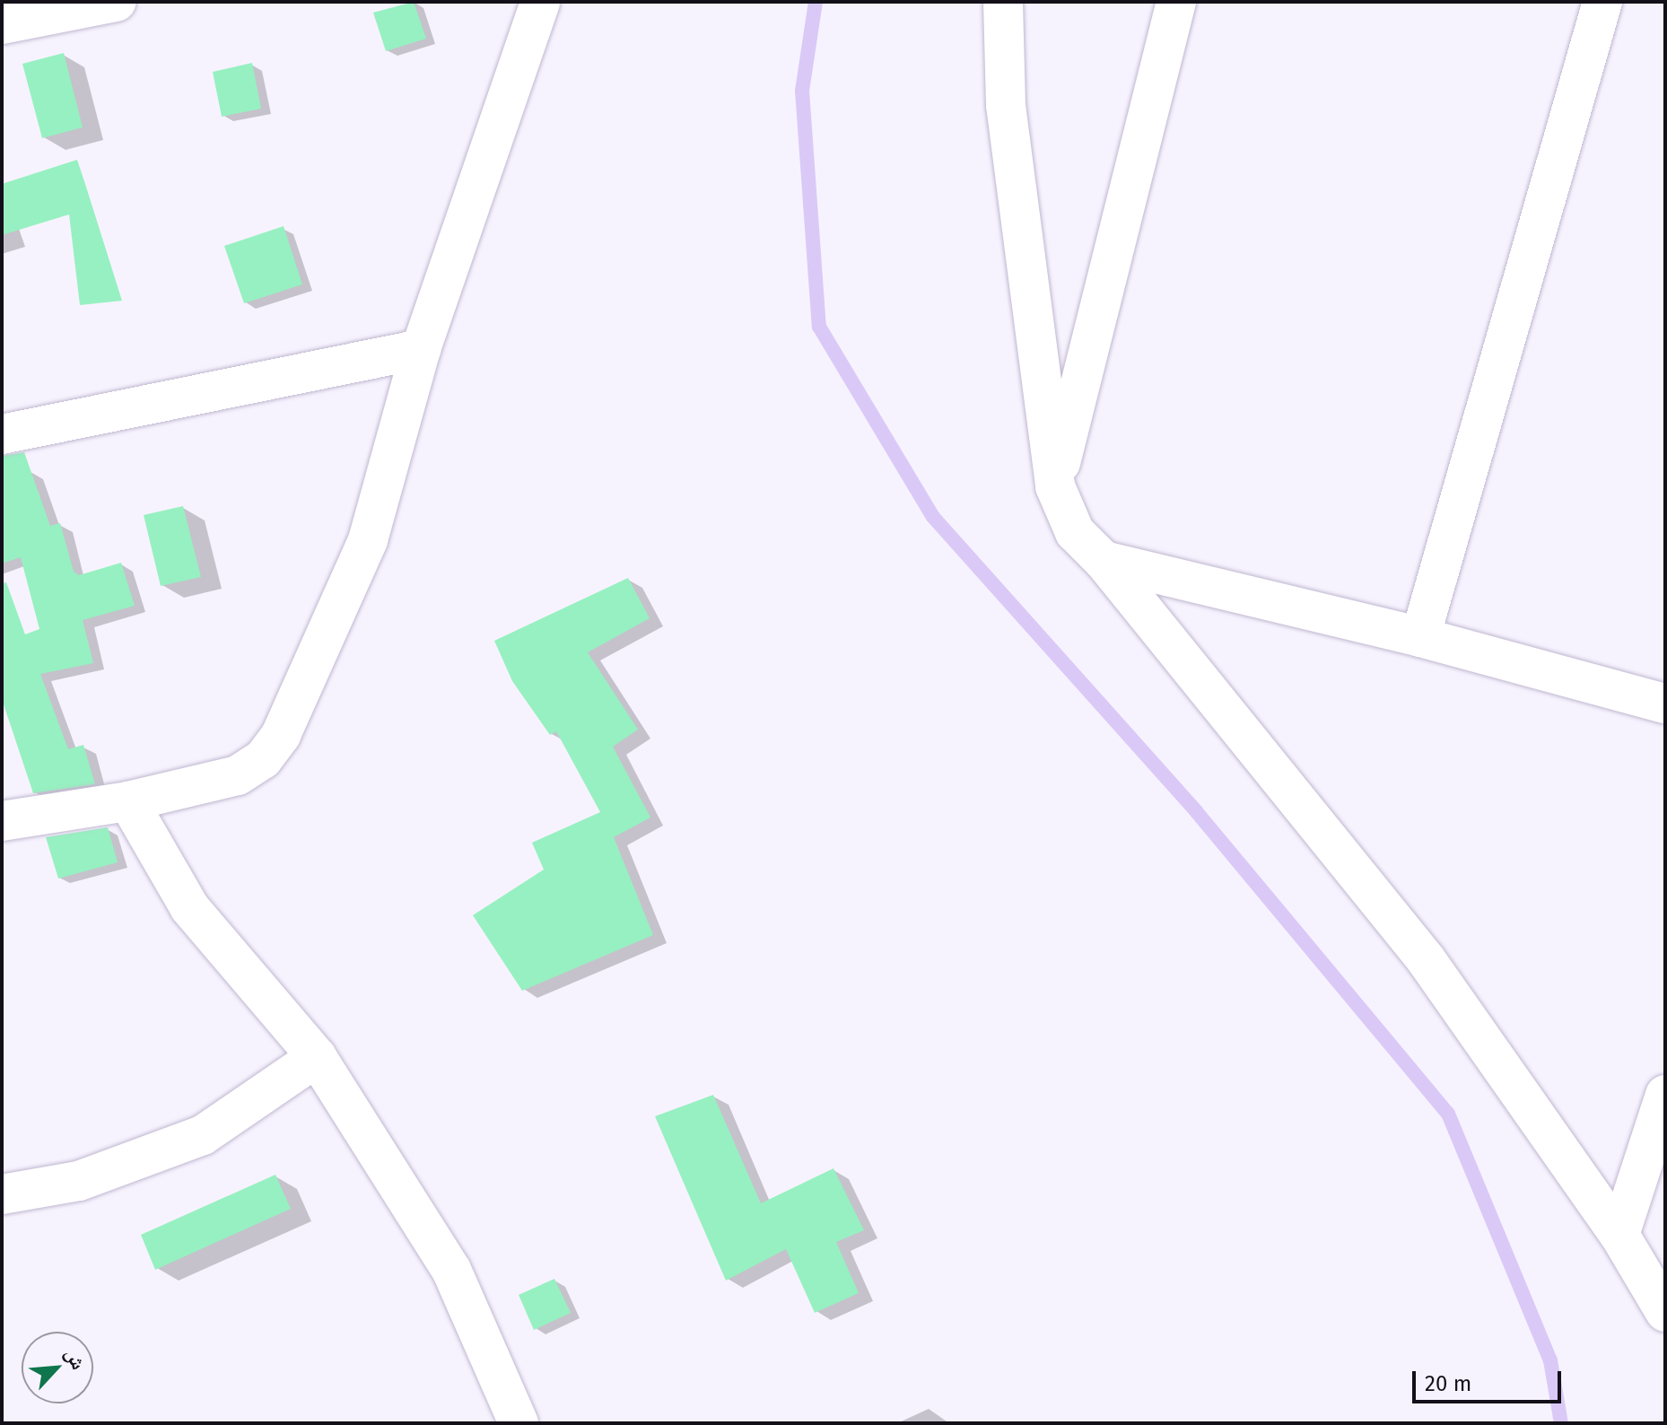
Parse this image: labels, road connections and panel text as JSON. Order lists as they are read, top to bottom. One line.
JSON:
{"scale_bar":"20 m","north":"top right"}
